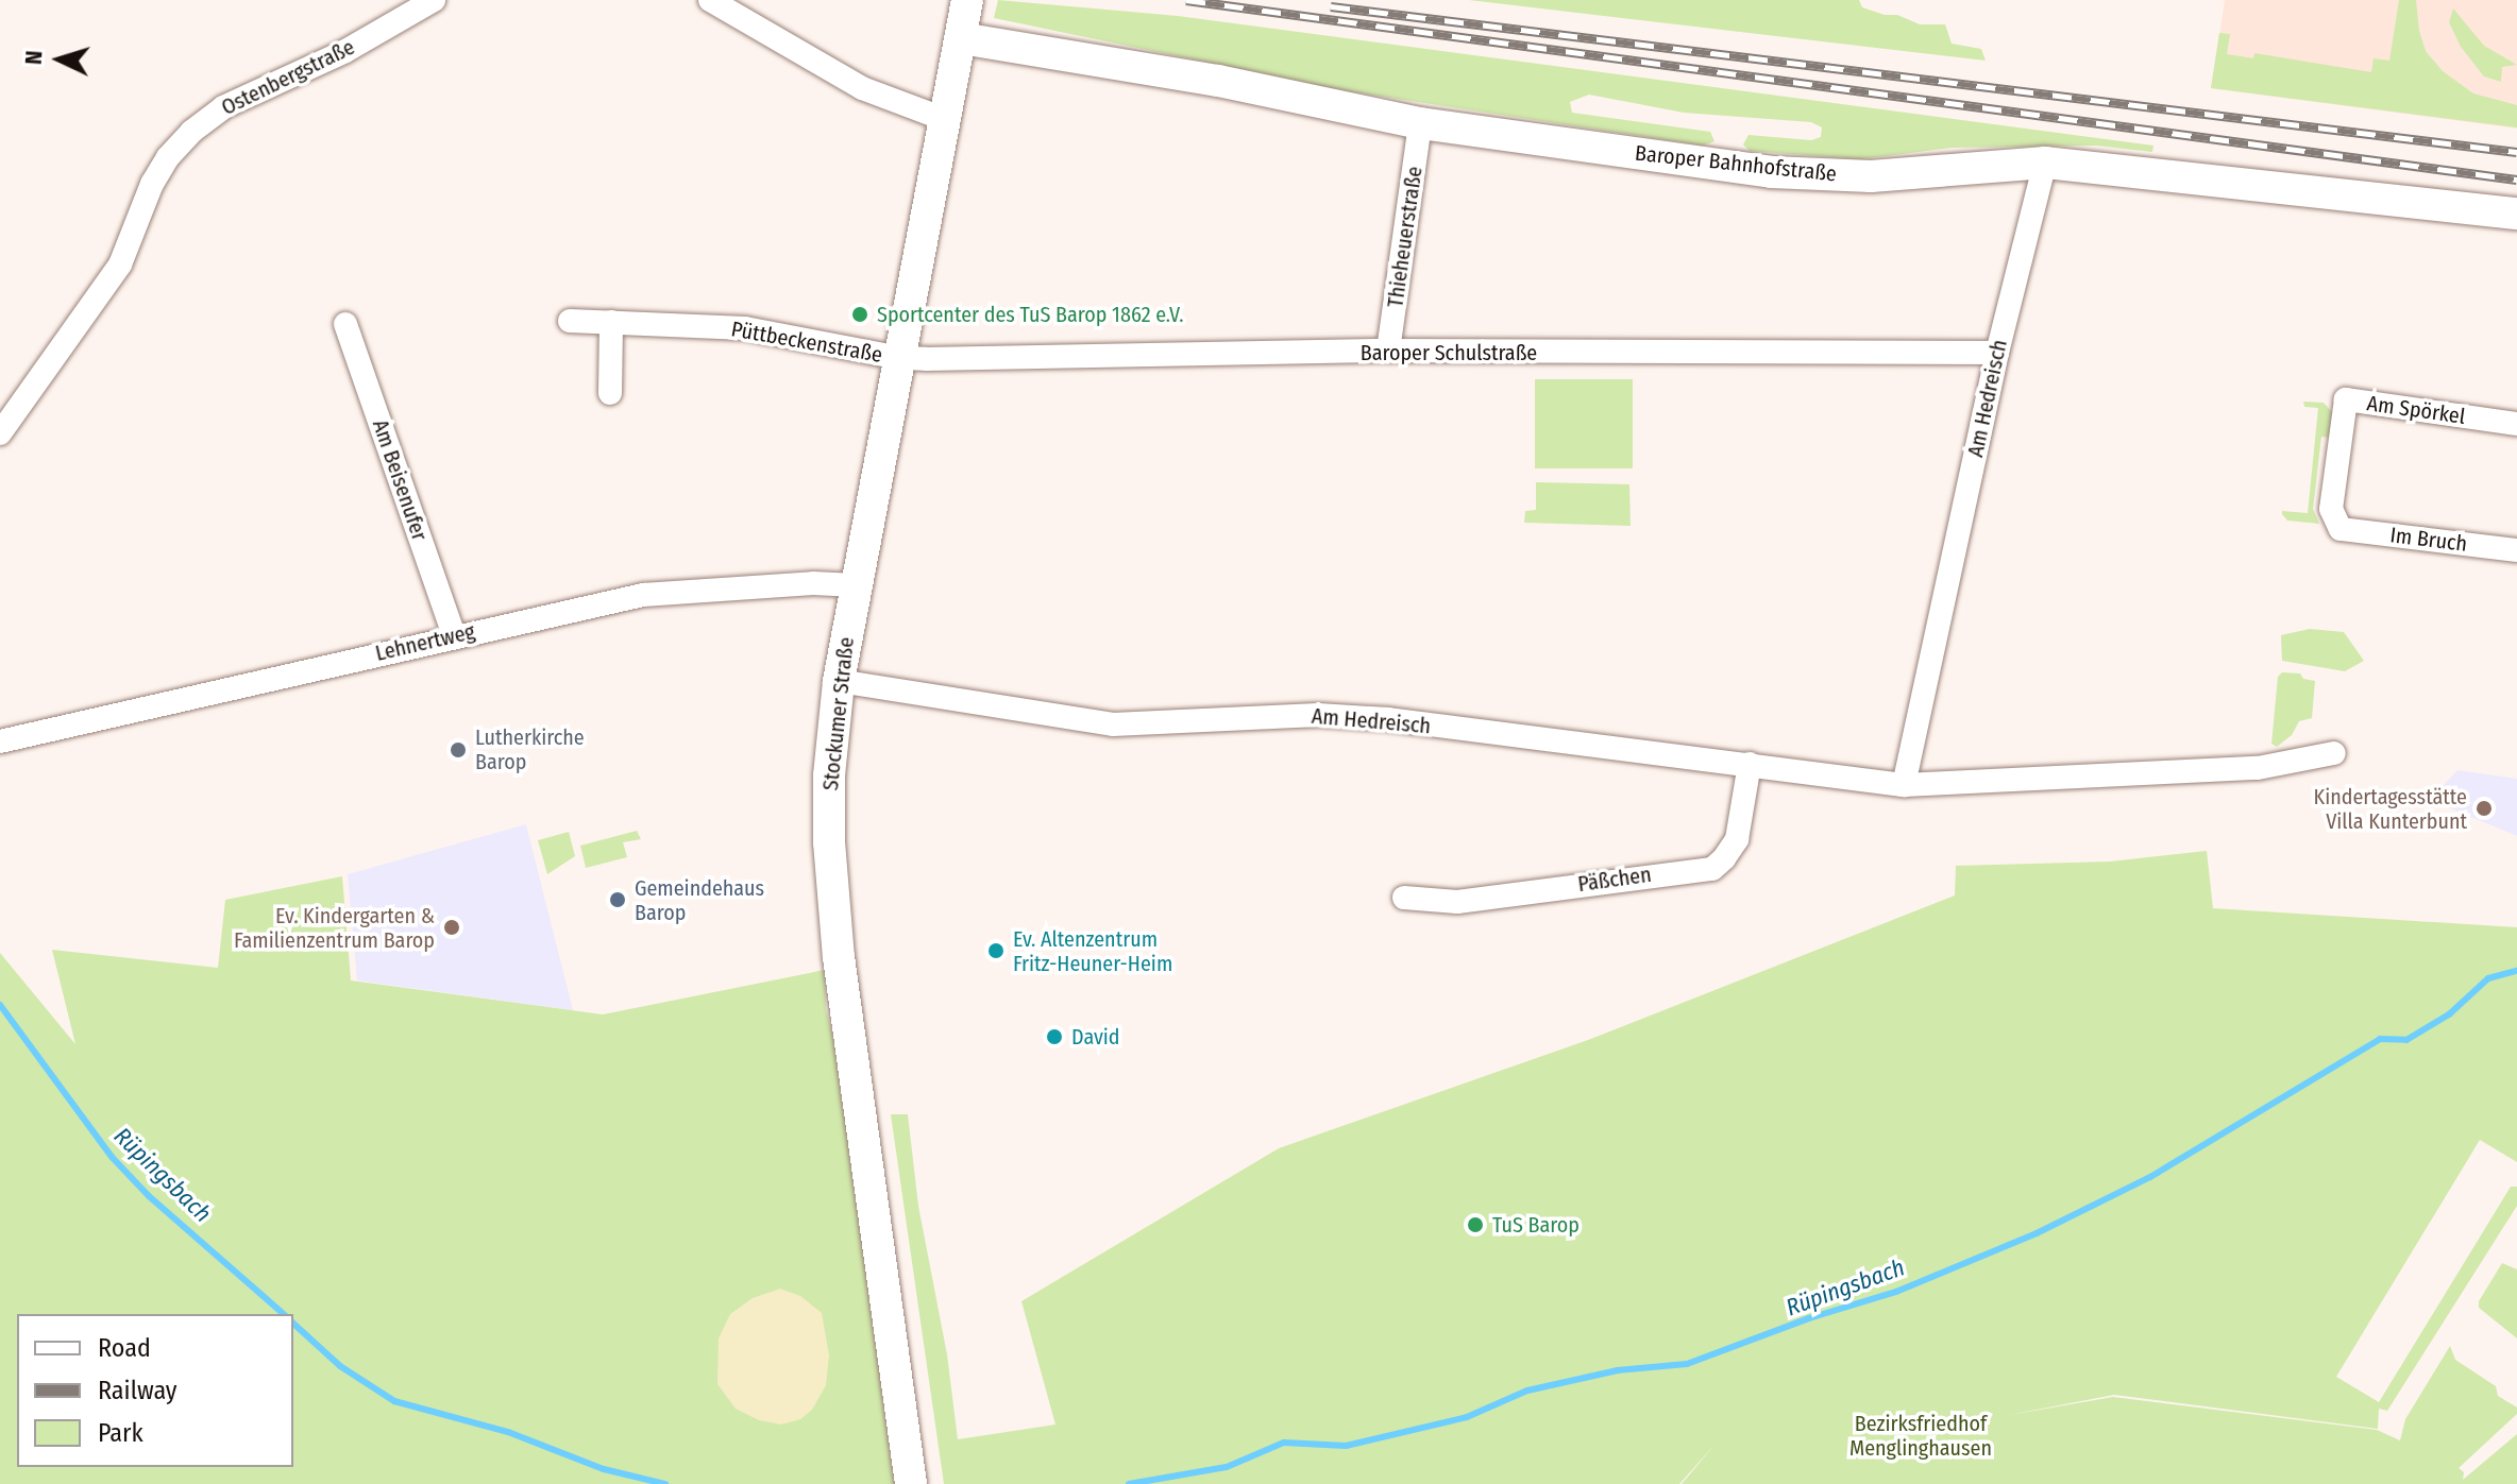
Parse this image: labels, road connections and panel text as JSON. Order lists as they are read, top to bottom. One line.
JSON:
{"streets":{"street":["Ostenbergstraße","Baroper Bahnhofstraße","Thieheuerstraße","Püttbeckenstraße","Baroper Schulstraße","Am Hedreisch","Am Spörkel","Am Beisenufer","Im Bruch","Lehnertweg","Stockumer Straße","Päßchen"]},"crossings":[["Baroper Bahnhofstraße","Thieheuerstraße"],["Baroper Bahnhofstraße","Am Hedreisch"],["Baroper Bahnhofstraße","Stockumer Straße"],["Thieheuerstraße","Baroper Schulstraße"],["Püttbeckenstraße","Baroper Schulstraße"],["Püttbeckenstraße","Stockumer Straße"],["Baroper Schulstraße","Am Hedreisch"],["Baroper Schulstraße","Stockumer Straße"],["Am Hedreisch","Stockumer Straße"],["Am Hedreisch","Päßchen"],["Am Spörkel","Im Bruch"],["Am Beisenufer","Lehnertweg"],["Lehnertweg","Stockumer Straße"]],"water":["Rüpingsbach"],"parks":["Bezirksfriedhof Menglinghausen"],"places":["Sportcenter des TuS Barop 1862 e.V.","Lutherkirche Barop","Kindertagesstätte Villa Kunterbunt","Gemeindehaus Barop","Ev. Kindergarten & Familienzentrum Barop","Ev. Altenzentrum Fritz-Heuner-Heim","David","TuS Barop"],"legend":["Road","Railway","Park"],"north":"left"}
